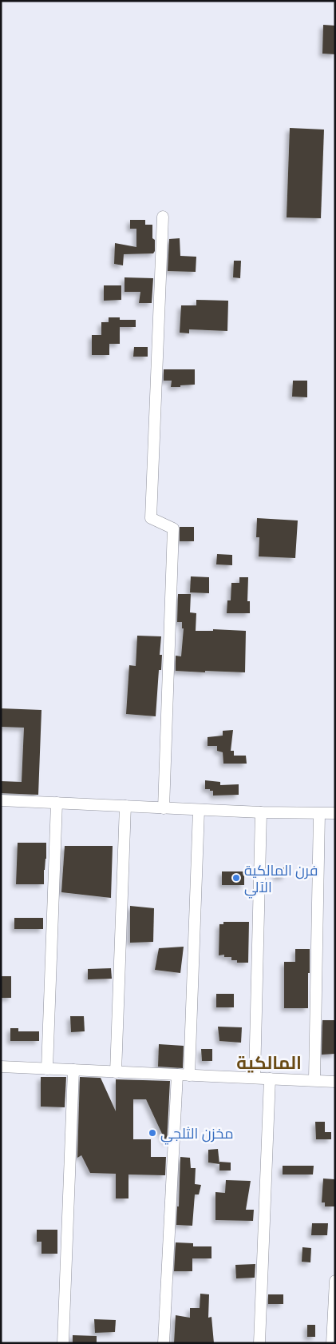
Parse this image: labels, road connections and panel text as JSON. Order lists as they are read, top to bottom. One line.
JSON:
{"districts":["المالكية"],"places":["فرن المالكية الآلي","مخزن الثلجي"]}
